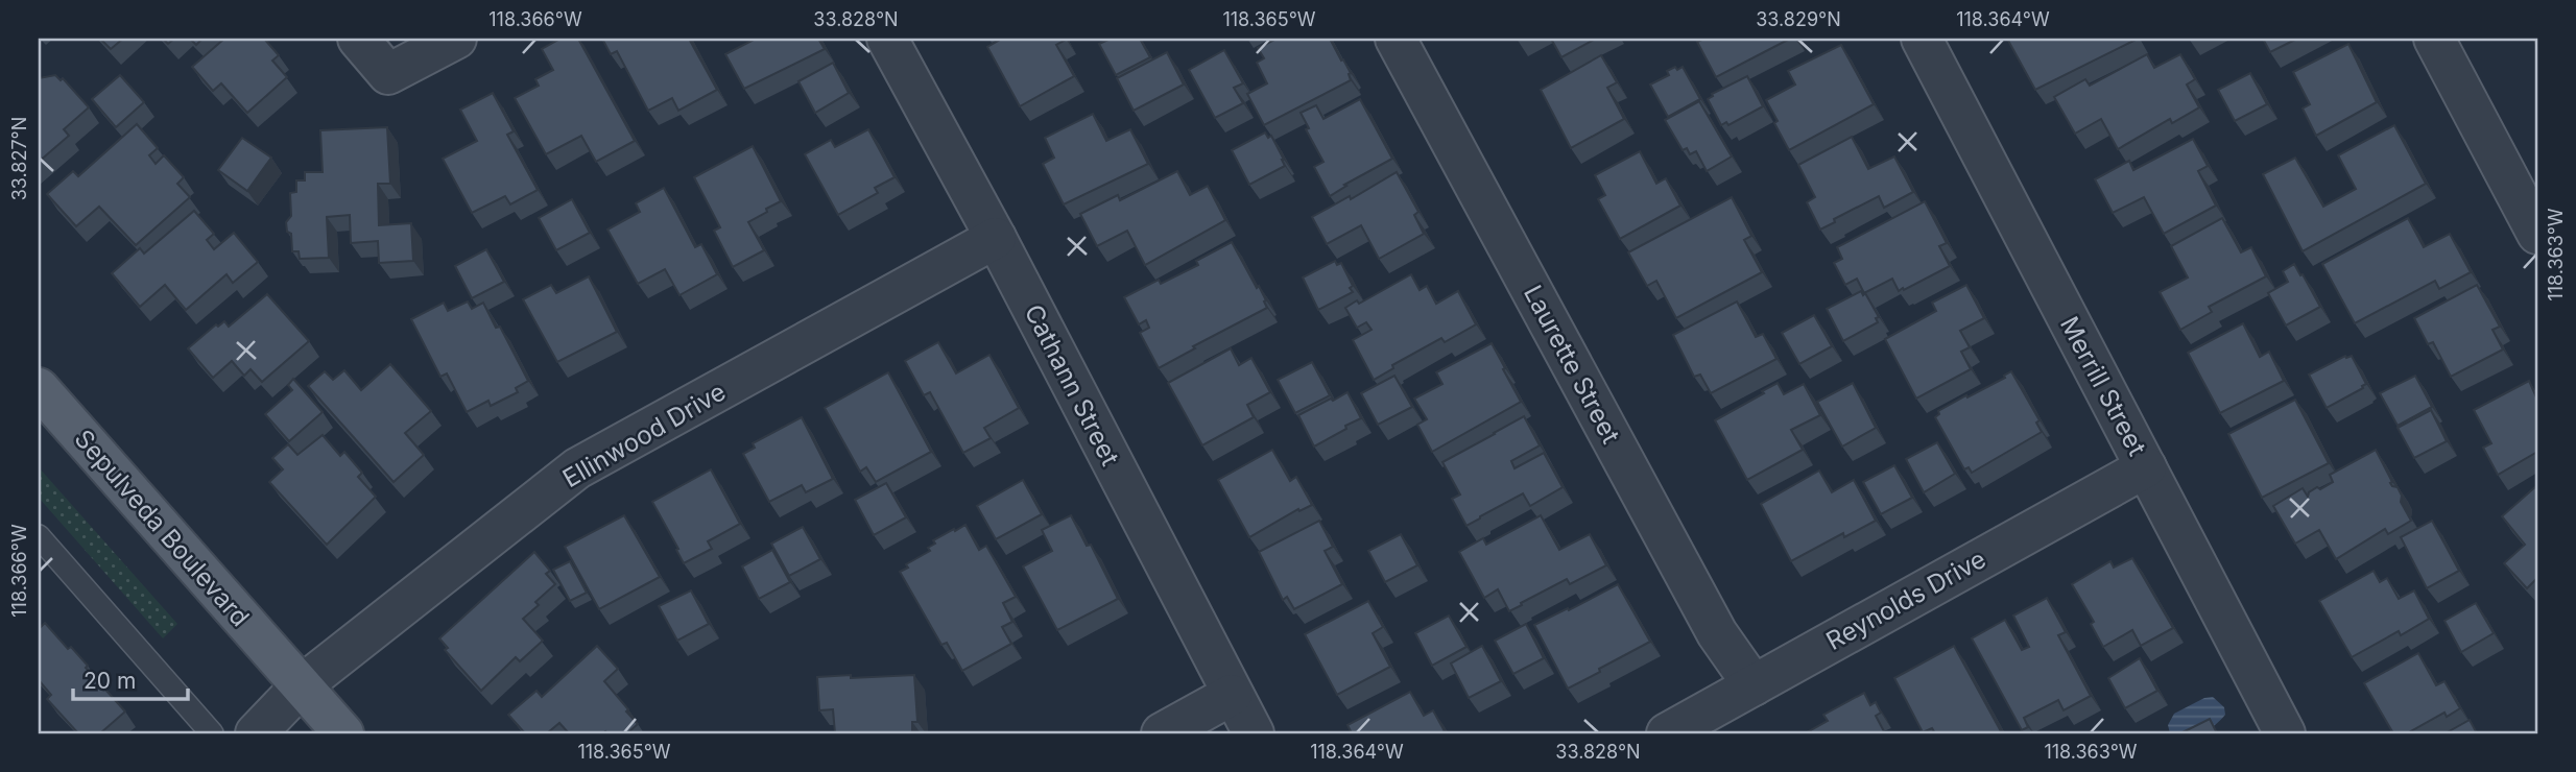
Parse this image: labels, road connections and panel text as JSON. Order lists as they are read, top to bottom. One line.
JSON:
{"streets":{"main road":["Sepulveda Boulevard"],"street":["Laurette Street","Cathann Street","Merrill Street","Ellinwood Drive","Reynolds Drive"]},"crossings":[["Laurette Street","Reynolds Drive"],["Cathann Street","Ellinwood Drive"],["Merrill Street","Reynolds Drive"],["Ellinwood Drive","Sepulveda Boulevard"]],"scale_bar":"20 m","coordinates":["118.366°W","33.828°N","118.365°W","33.829°N","118.364°W","33.827°N","118.363°W"]}
